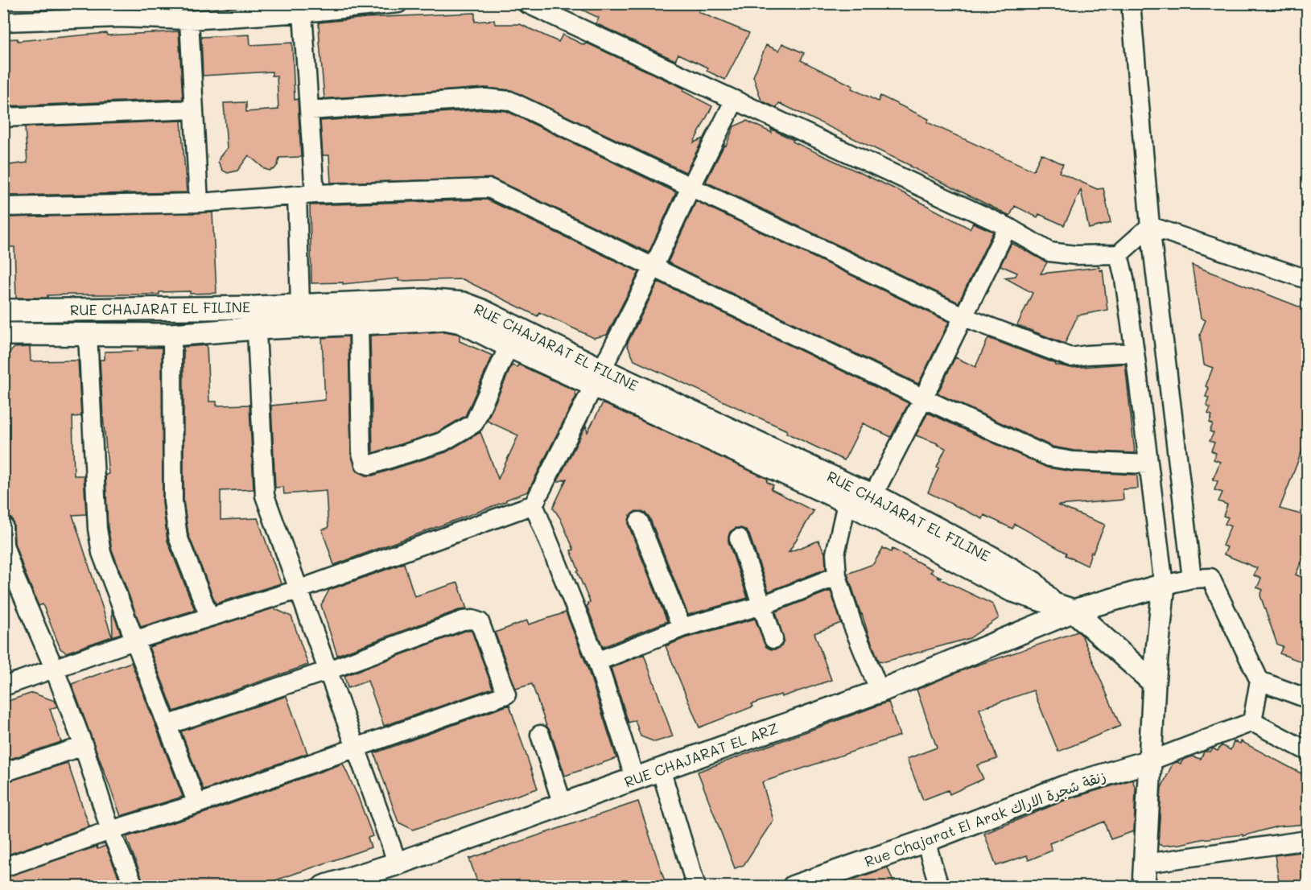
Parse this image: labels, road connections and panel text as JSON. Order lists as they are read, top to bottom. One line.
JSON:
{"streets":{"street":["RUE CHAJARAT EL FILINE","RUE CHAJARAT EL ARZ","Rue Chajarat El Arak زنقة شجرة الاراك"]},"crossings":[["RUE CHAJARAT EL FILINE","RUE CHAJARAT EL ARZ"]]}
